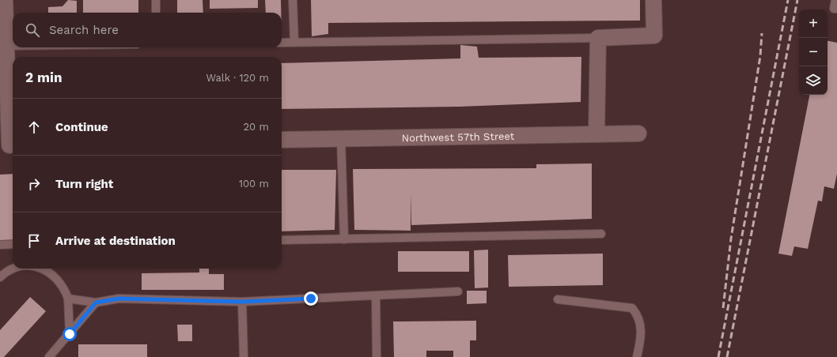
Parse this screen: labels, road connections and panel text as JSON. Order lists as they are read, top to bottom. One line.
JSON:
{"streets":{"street":["Northwest 57th Street"]},"page":{"map_buttons":["+","−"],"search":"Search here","heading":["2 min","Walk · 120 m"],"list":[["Continue","20 m"],["Turn right","100 m"],"Arrive at destination"]}}
